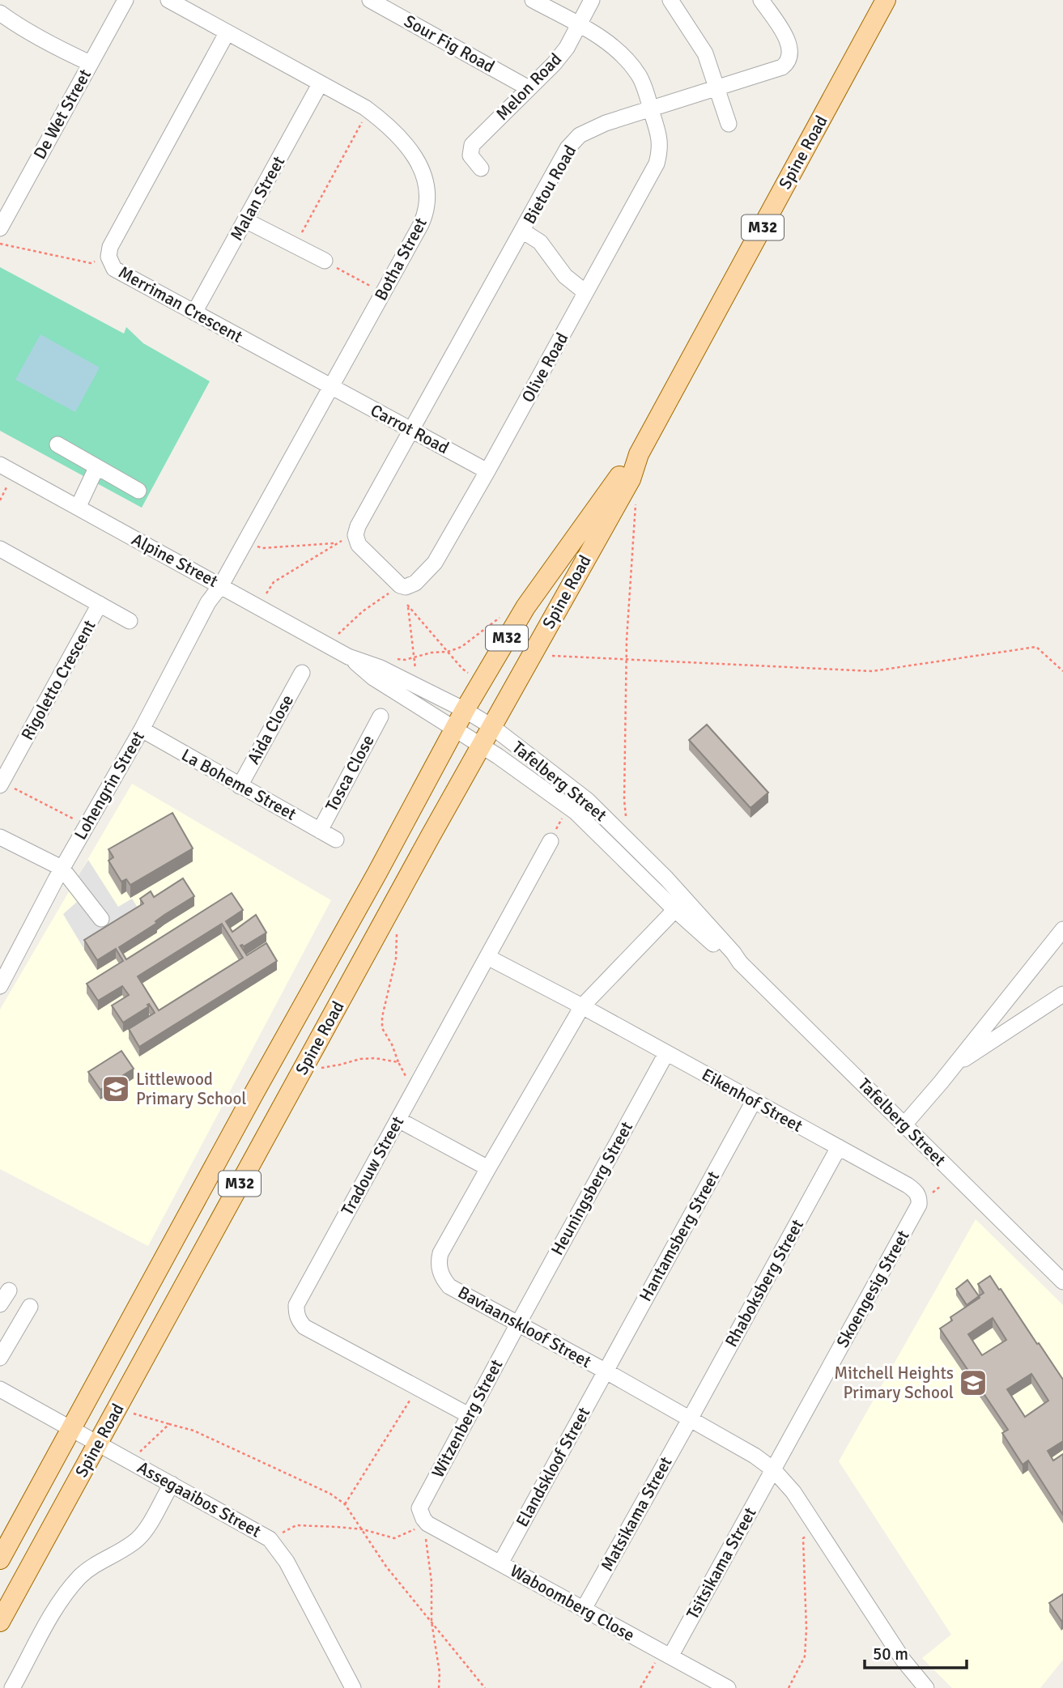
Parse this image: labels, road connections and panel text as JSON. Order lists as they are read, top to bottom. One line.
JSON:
{"streets":{"main road":["Spine Road","M32"],"street":["Sour Fig Road","Melon Road","De Wet Street","Bietou Road","Malan Street","Botha Street","Merriman Crescent","Olive Road","Carrot Road","Alpine Street","Rigoletto Crescent","Aida Close","Tosca Close","Tafelberg Street","La Boheme Street","Lohengrin Street","Eikenhof Street","Tradouw Street","Heuningsberg Street","Hantamsberg Street","Rhaboksberg Street","Skoengesig Street","Baviaanskloof Street","Witzenberg Street","Elandskloof Street","Assegaaibos Street","Matsikama Street","Tsitsikama Street","Waboomberg Close"]},"crossings":[["Sour Fig Road","Melon Road"],["Melon Road","Olive Road"],["Spine Road","Alpine Street"],["Spine Road","Tafelberg Street"],["Spine Road","Assegaaibos Street"],["Bietou Road","Olive Road"],["Bietou Road","Carrot Road"],["Malan Street","Botha Street"],["Malan Street","Merriman Crescent"],["Botha Street","Merriman Crescent"],["Botha Street","Carrot Road"],["Botha Street","Alpine Street"],["Botha Street","Lohengrin Street"],["Merriman Crescent","Carrot Road"],["Olive Road","Carrot Road"],["Alpine Street","Tafelberg Street"],["Alpine Street","Lohengrin Street"],["Aida Close","La Boheme Street"],["Tosca Close","La Boheme Street"],["Tafelberg Street","Baviaanskloof Street"],["La Boheme Street","Lohengrin Street"],["Eikenhof Street","Tradouw Street"],["Eikenhof Street","Heuningsberg Street"],["Eikenhof Street","Hantamsberg Street"],["Eikenhof Street","Rhaboksberg Street"],["Eikenhof Street","Skoengesig Street"],["Eikenhof Street","Baviaanskloof Street"],["Tradouw Street","Witzenberg Street"],["Heuningsberg Street","Baviaanskloof Street"],["Heuningsberg Street","Witzenberg Street"],["Hantamsberg Street","Baviaanskloof Street"],["Hantamsberg Street","Elandskloof Street"],["Rhaboksberg Street","Baviaanskloof Street"],["Rhaboksberg Street","Matsikama Street"],["Skoengesig Street","Baviaanskloof Street"],["Skoengesig Street","Tsitsikama Street"],["Baviaanskloof Street","Witzenberg Street"],["Baviaanskloof Street","Elandskloof Street"],["Baviaanskloof Street","Matsikama Street"],["Baviaanskloof Street","Tsitsikama Street"],["Witzenberg Street","Waboomberg Close"],["Elandskloof Street","Waboomberg Close"],["Matsikama Street","Waboomberg Close"],["Tsitsikama Street","Waboomberg Close"]],"places":{"school or university":["Littlewood Primary School","Mitchell Heights Primary School"]},"scale_bar":"50 m"}
